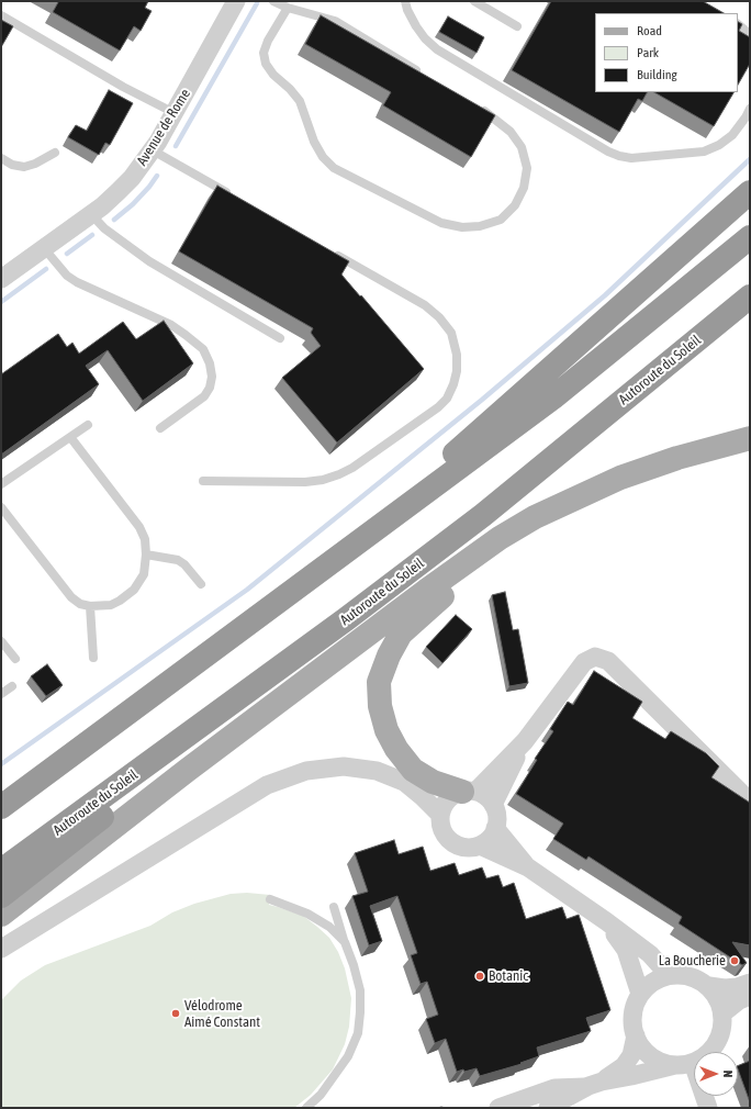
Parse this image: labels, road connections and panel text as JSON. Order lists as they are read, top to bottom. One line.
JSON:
{"streets":{"highway":["Autoroute du Soleil"],"street":["Avenue de Rome"]},"places":["La Boucherie","Botanic","Vélodrome Aimé Constant"],"legend":["Road","Park","Building"],"north":"right"}
